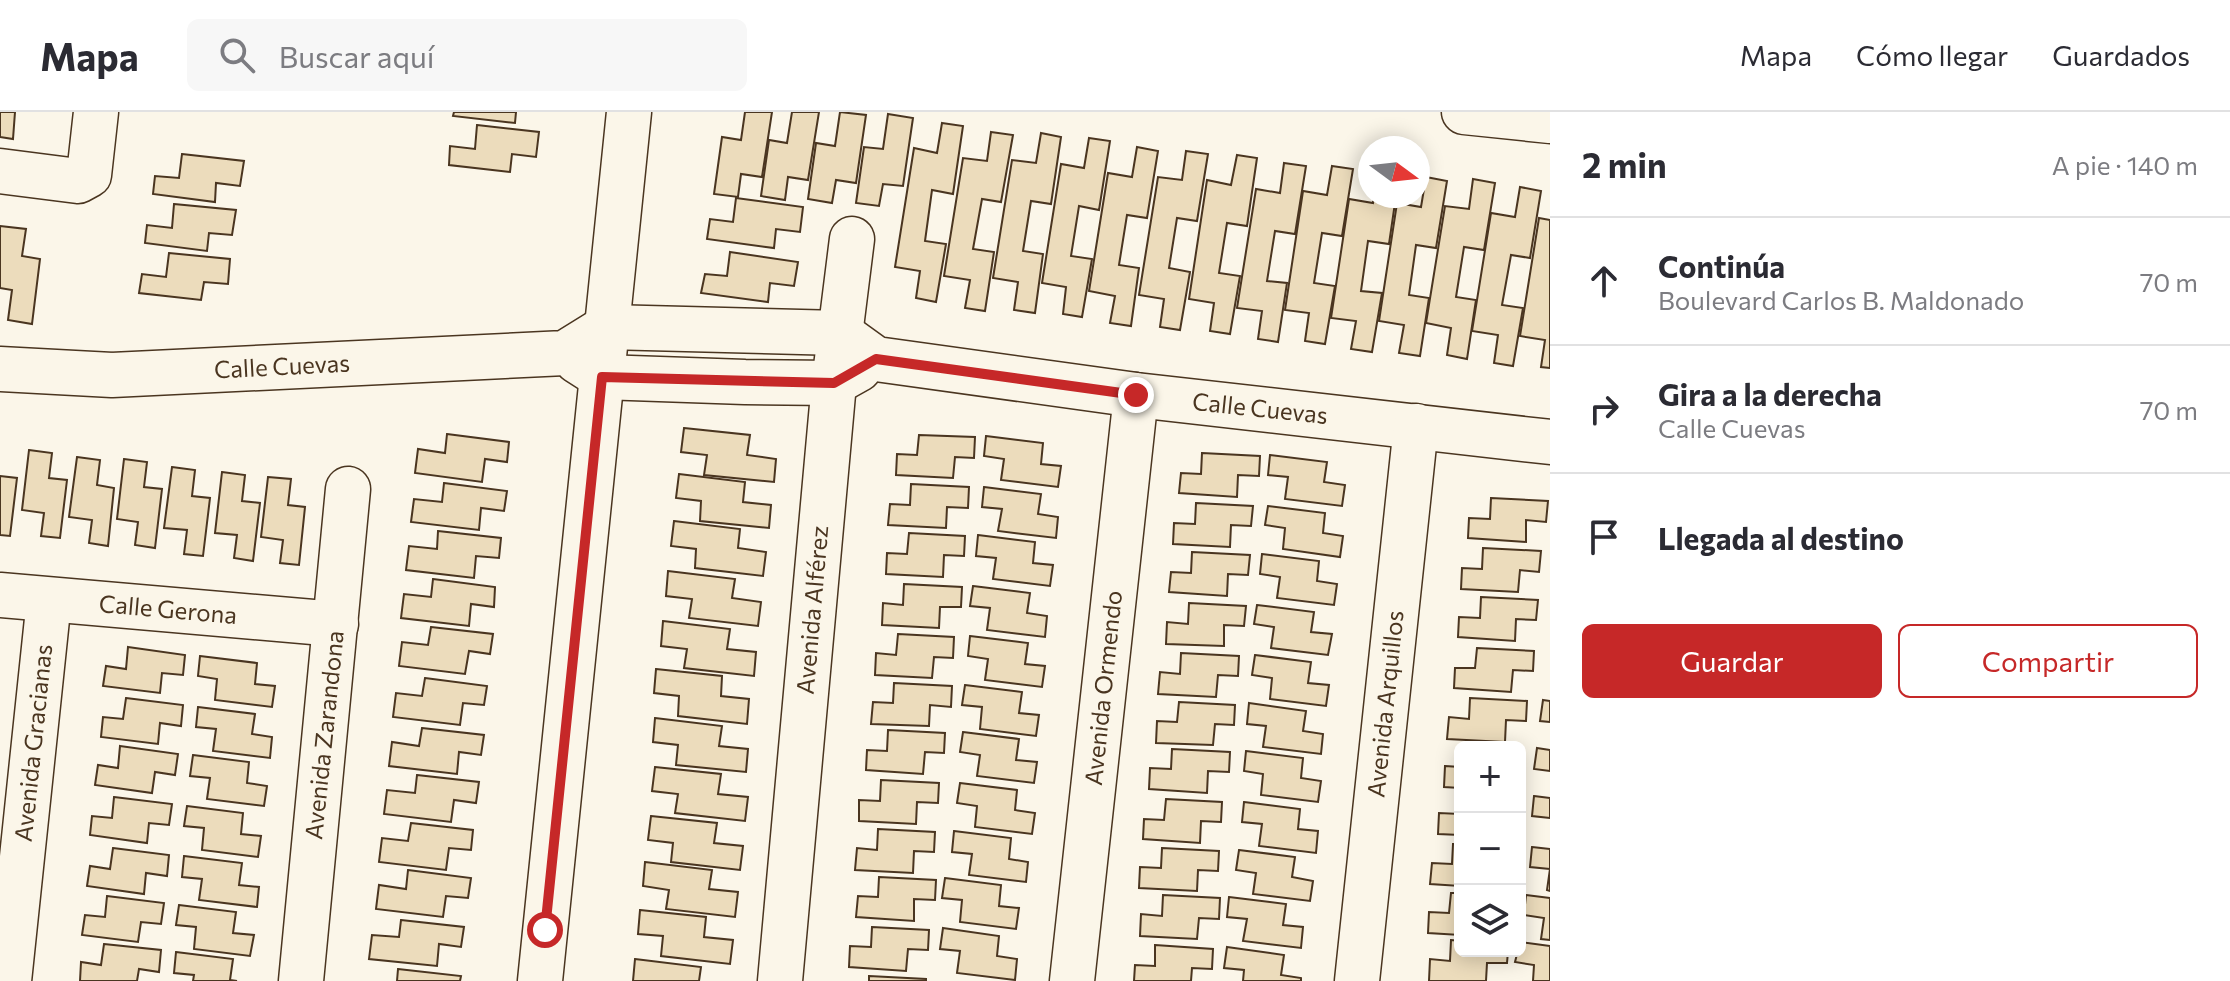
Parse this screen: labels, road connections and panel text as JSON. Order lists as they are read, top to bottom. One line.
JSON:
{"streets":{"street":["Calle Cuevas","Calle Gerona","Avenida Alférez","Avenida Ormendo","Avenida Arquillos","Avenida Zarandona","Avenida Gracianas"]},"crossings":[["Calle Cuevas","Avenida Alférez"],["Calle Cuevas","Avenida Ormendo"],["Calle Cuevas","Avenida Arquillos"],["Calle Gerona","Avenida Zarandona"],["Calle Gerona","Avenida Gracianas"]],"north":"right","page":{"header":"Mapa","search":"Buscar aquí","nav":["Mapa","Cómo llegar","Guardados"],"heading":["2 min","A pie · 140 m"],"list":[["Continúa","Boulevard Carlos B. Maldonado","70 m"],["Gira a la derecha","Calle Cuevas","70 m"],"Llegada al destino"],"buttons":["Guardar","Compartir"],"map_buttons":["+","−"]}}
